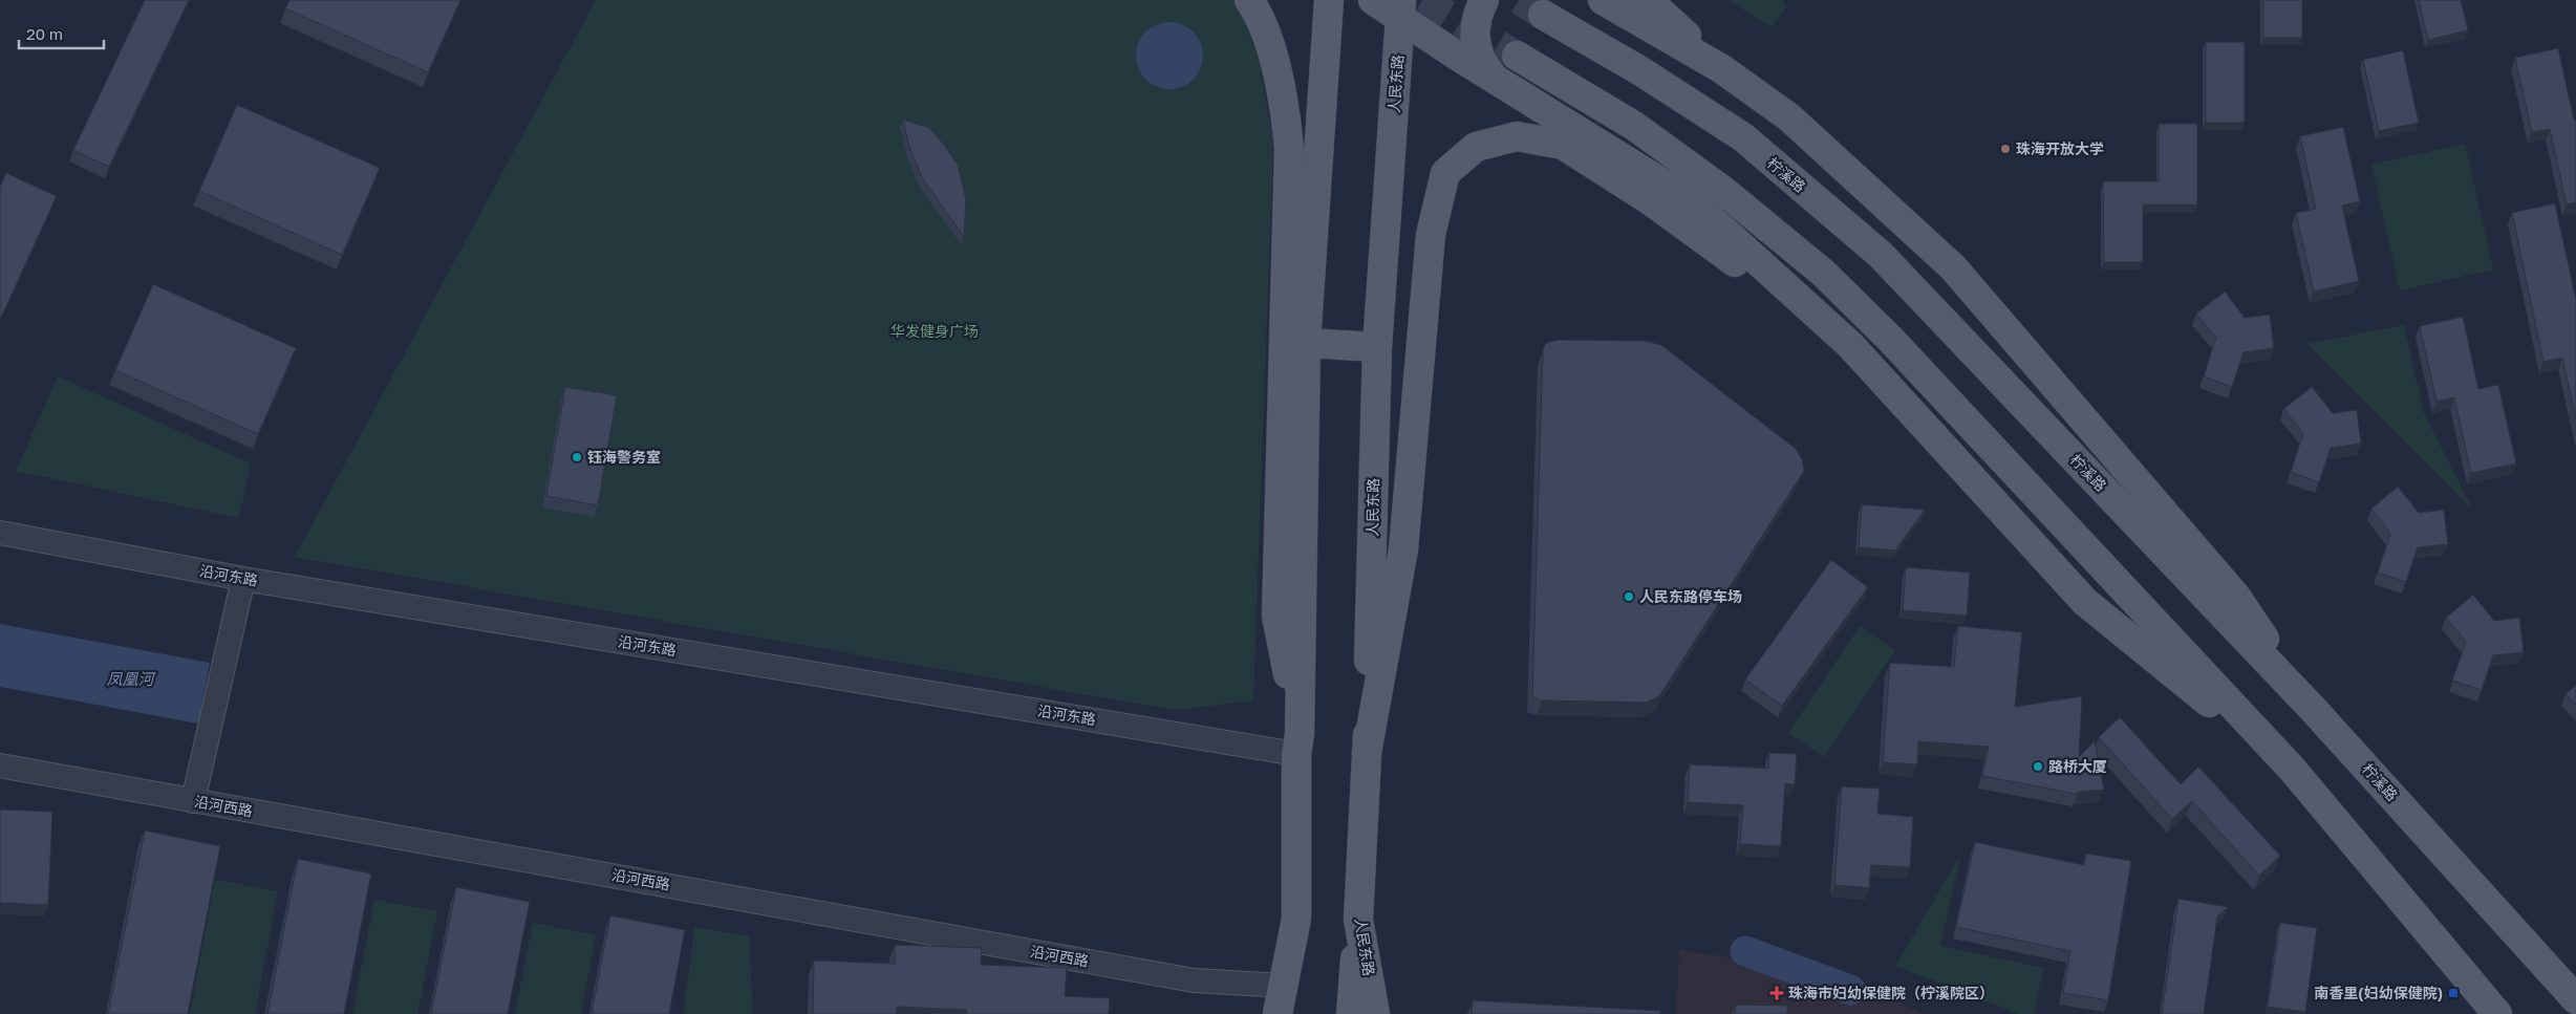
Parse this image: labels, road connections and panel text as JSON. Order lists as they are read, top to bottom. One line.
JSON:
{"streets":{"main road":["人民东路","柠溪路"],"street":["沿河东路","沿河西路"]},"water":["凤凰河"],"parks":["华发健身广场"],"places":{"other":["珠海开放大学","钰海警务室","人民东路停车场","路桥大厦"],"health":["珠海市妇幼保健院（柠溪院区）"],"transit":["南香里(妇幼保健院)"]},"scale_bar":"20 m"}
